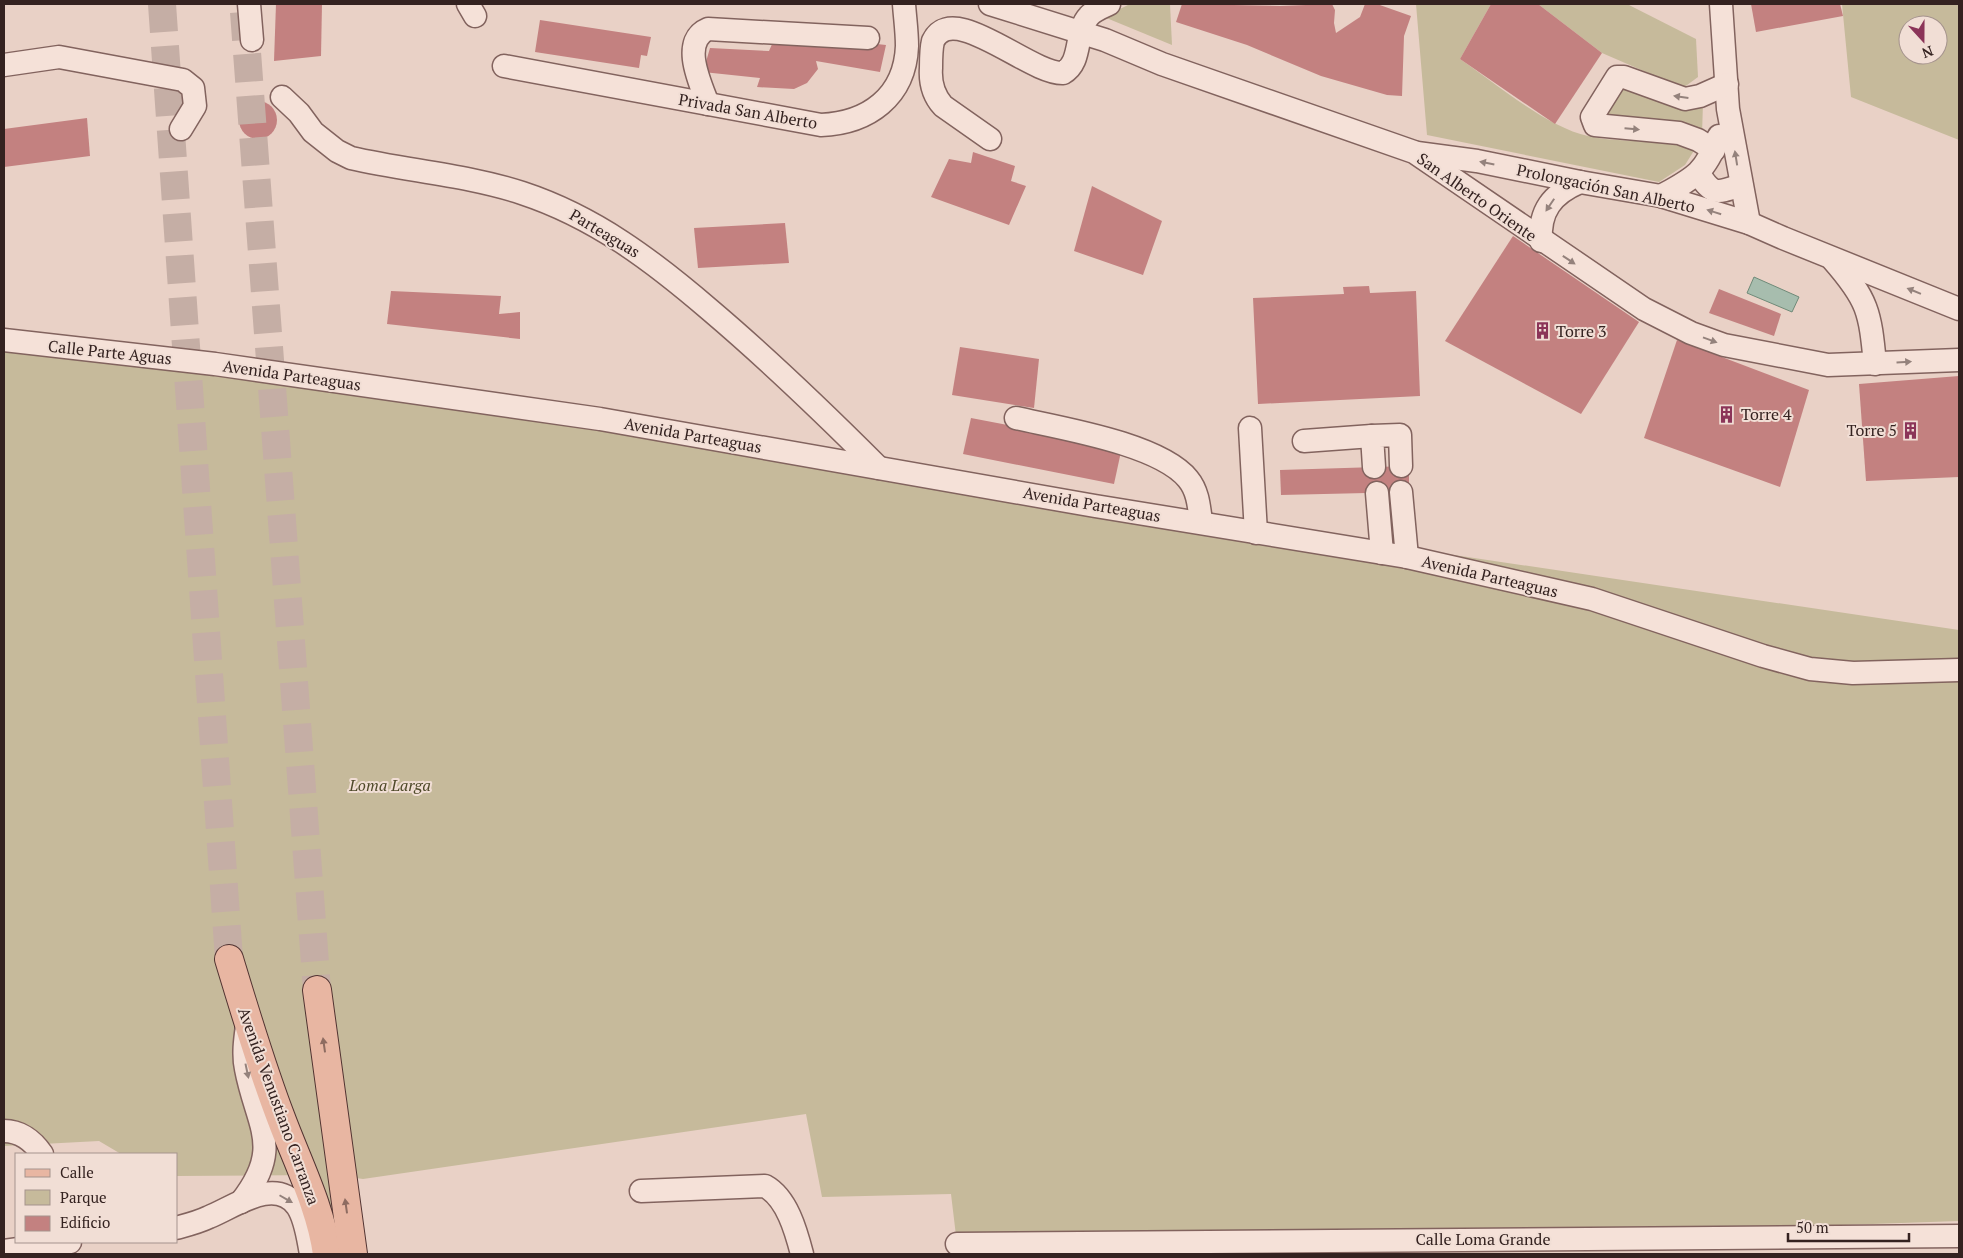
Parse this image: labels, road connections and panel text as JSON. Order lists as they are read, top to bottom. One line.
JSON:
{"streets":{"main road":["Avenida Venustiano Carranza"],"street":["Privada San Alberto","Prolongación San Alberto","San Alberto Oriente","Parteaguas","Calle Parte Aguas","Avenida Parteaguas","Calle Loma Grande"]},"crossings":[["Prolongación San Alberto","San Alberto Oriente"],["Parteaguas","Avenida Parteaguas"],["Calle Parte Aguas","Avenida Parteaguas"]],"one_way":["Prolongación San Alberto","San Alberto Oriente"],"parks":["Loma Larga"],"places":{"building":["Torre 3","Torre 4","Torre 5"]},"legend":["Calle","Parque","Edificio"],"scale_bar":"50 m","north":"bottom"}
